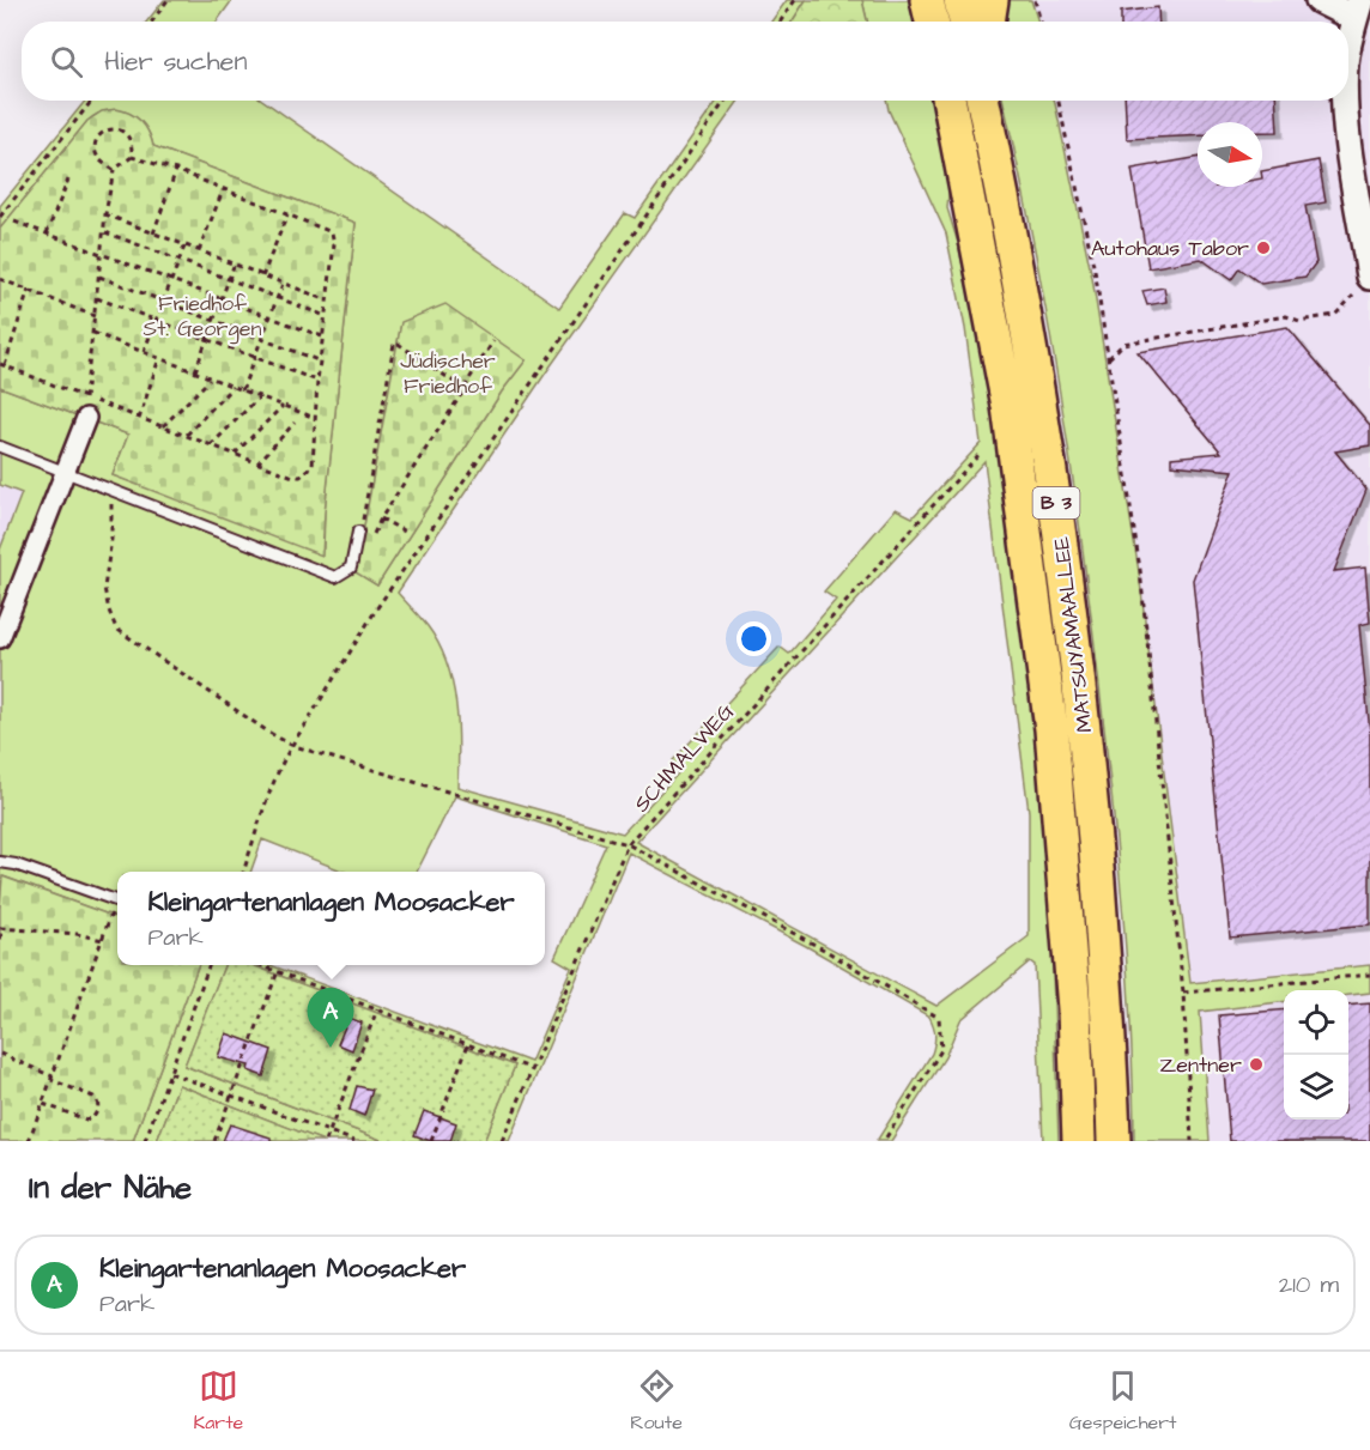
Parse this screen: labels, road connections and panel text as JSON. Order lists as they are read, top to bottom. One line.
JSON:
{"streets":{"highway":["B 3","MATSUYAMAALLEE"],"path":["SCHMALWEG"]},"parks":["Friedhof St. Georgen","Jüdischer Friedhof"],"places":["Autohaus Tabor","Zentner"],"north":"right","page":{"search":"Hier suchen","popup":["Kleingartenanlagen Moosacker","Park"],"pins":"A","heading":"In der Nähe","list":[{"mark":"A","name":"Kleingartenanlagen Moosacker","note":"Park","value":"210 m"}],"nav":["Karte","Route","Gespeichert"]}}
